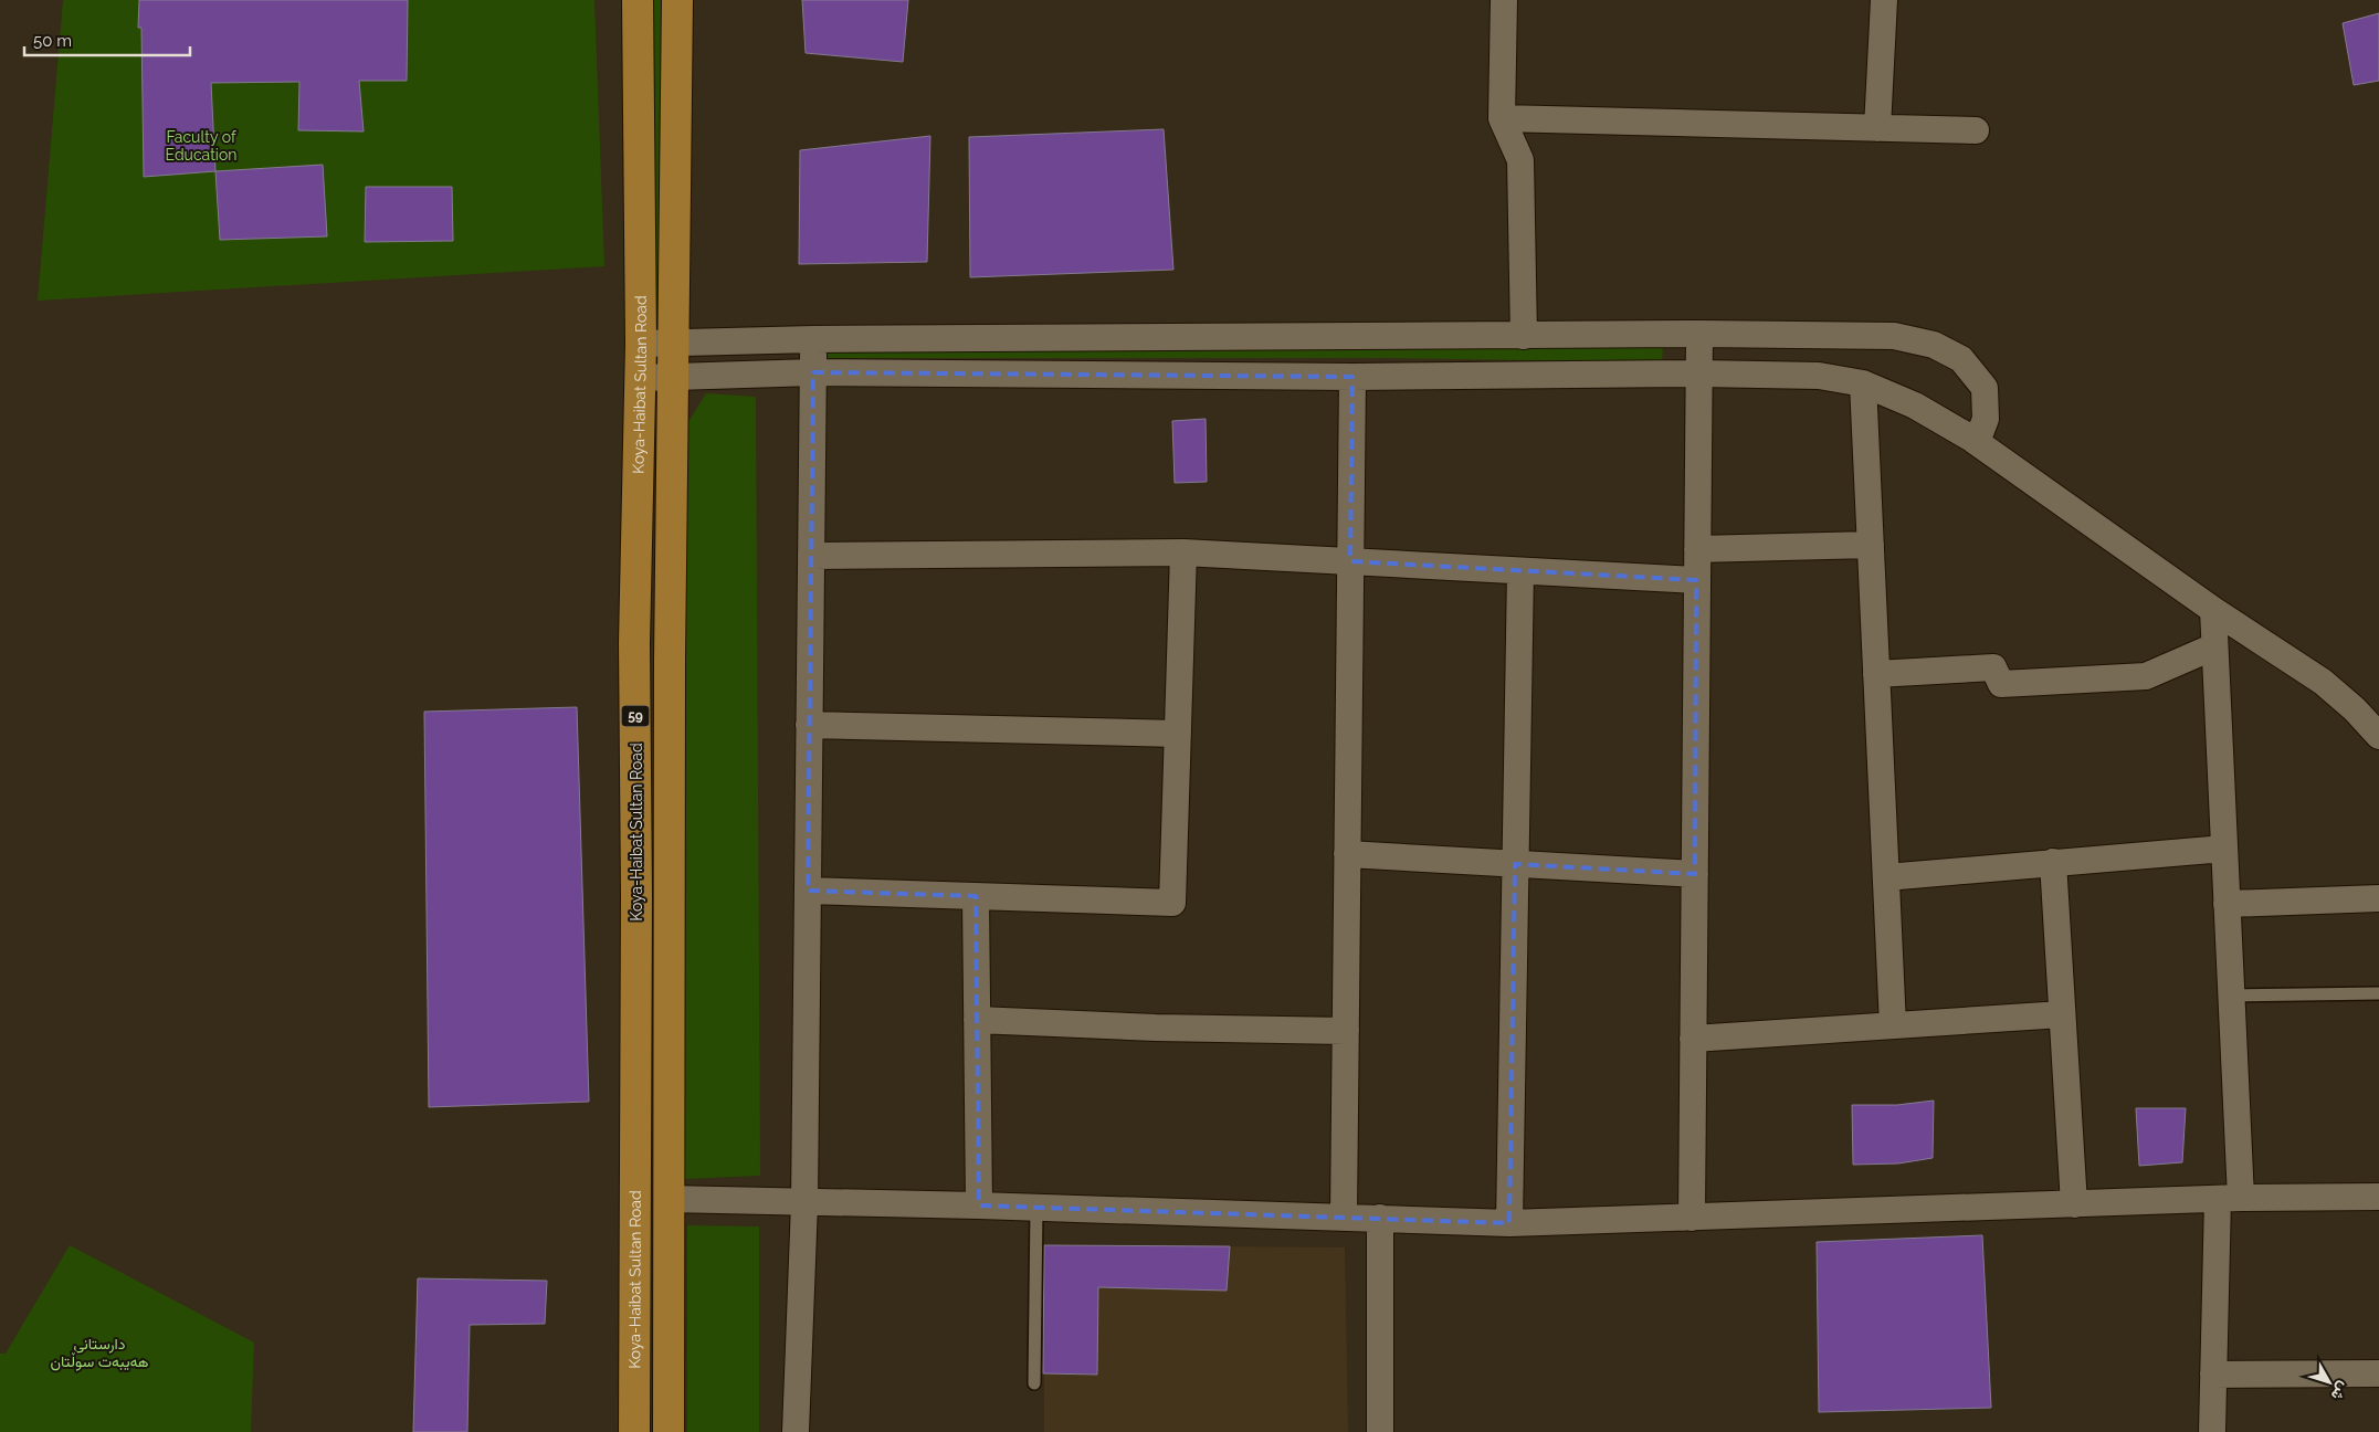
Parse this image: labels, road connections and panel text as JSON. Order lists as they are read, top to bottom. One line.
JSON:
{"streets":{"main road":["Koya-Haibat Sultan Road","59"]},"parks":["Faculty of Education","دارستانی هەیبەت سوڵتان"],"scale_bar":"50 m","north":"bottom right"}
